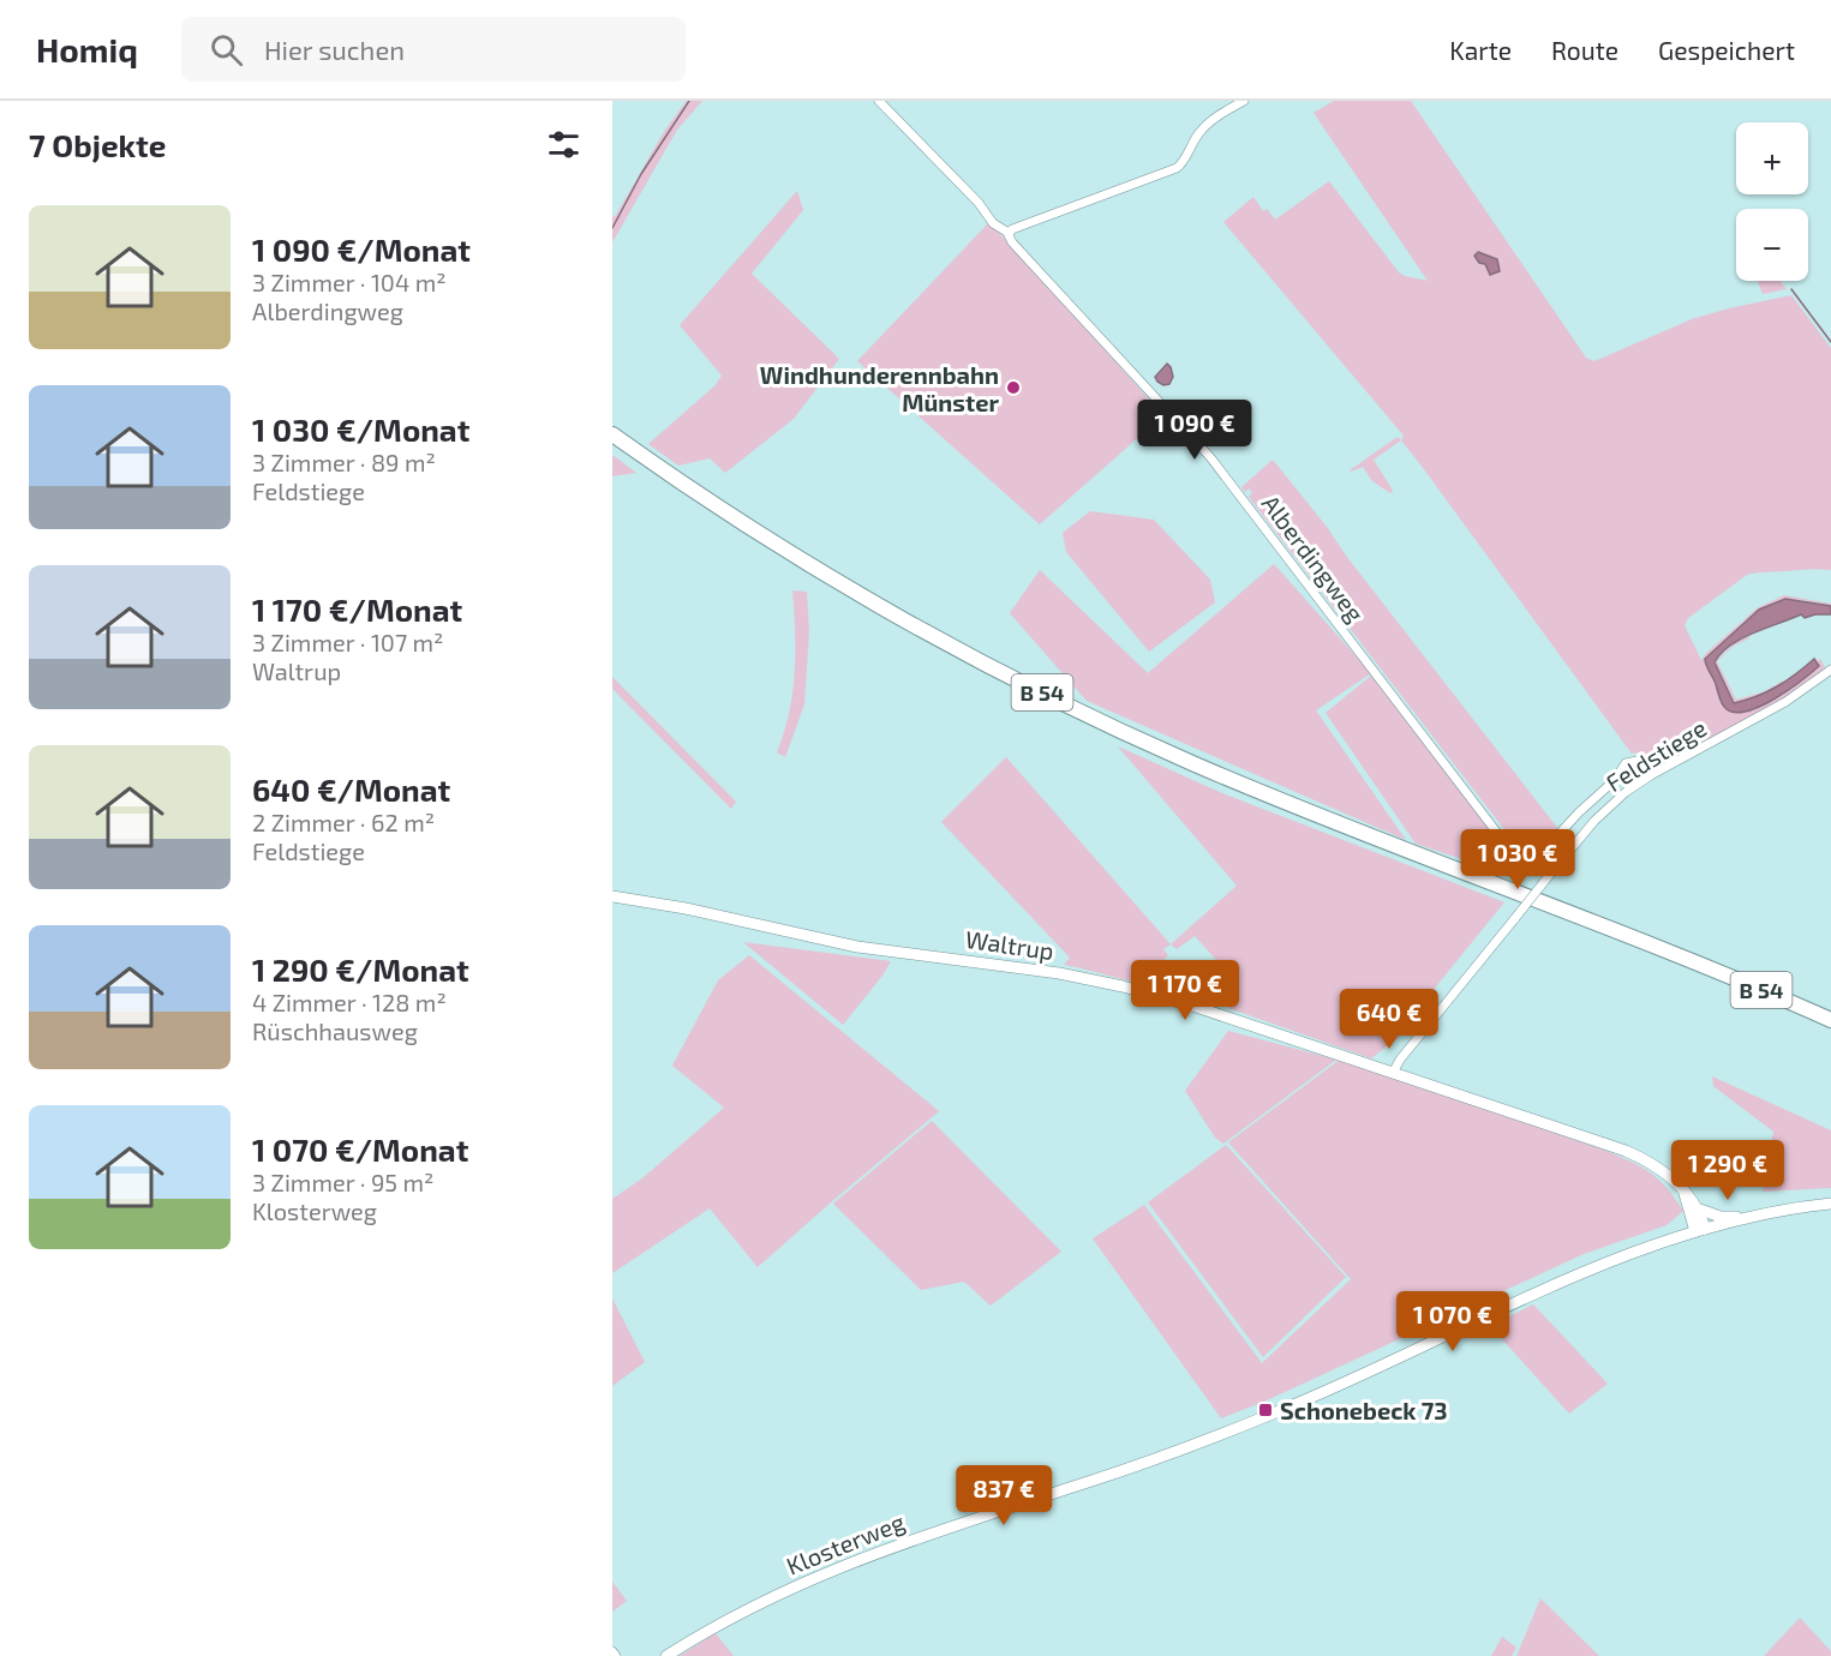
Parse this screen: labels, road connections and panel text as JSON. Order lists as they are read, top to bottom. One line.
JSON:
{"streets":{"highway":["B 54"],"main road":["Waltrup","Klosterweg"],"street":["Alberdingweg","Feldstiege"]},"crossings":[["Alberdingweg","Feldstiege"],["Feldstiege","Waltrup"]],"places":{"other":["Windhunderennbahn Münster"],"transit":["Schonebeck 73"]},"page":{"header":"Homiq","search":"Hier suchen","nav":["Karte","Route","Gespeichert"],"heading":"7 Objekte","map_buttons":["+","−"],"list":[{"name":"1 090 €/Monat","note":"3 Zimmer · 104 m² · Alberdingweg"},{"name":"1 030 €/Monat","note":"3 Zimmer · 89 m² · Feldstiege"},{"name":"1 170 €/Monat","note":"3 Zimmer · 107 m² · Waltrup"},{"name":"640 €/Monat","note":"2 Zimmer · 62 m² · Feldstiege"},{"name":"1 290 €/Monat","note":"4 Zimmer · 128 m² · Rüschhausweg"},{"name":"1 070 €/Monat","note":"3 Zimmer · 95 m² · Klosterweg"}],"price":["1 090 €","1 030 €","1 170 €","640 €","1 290 €","1 070 €","837 €"]}}
